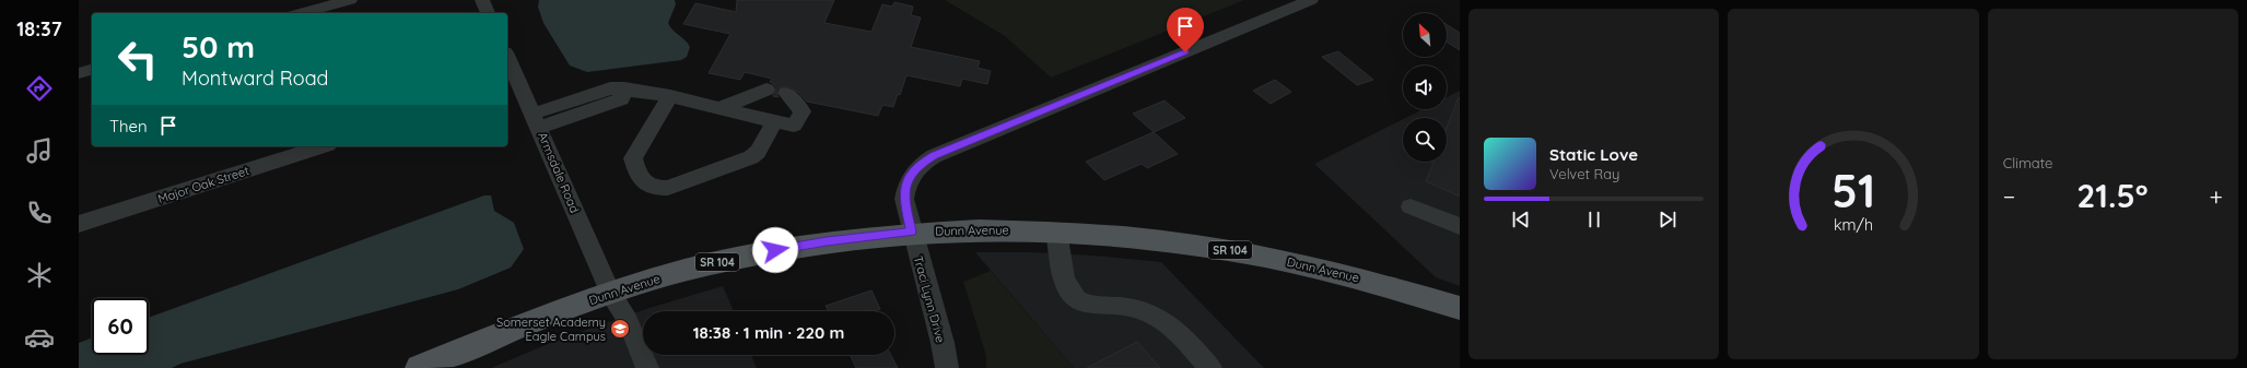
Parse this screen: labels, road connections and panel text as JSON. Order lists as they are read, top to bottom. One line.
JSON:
{"streets":{"main road":["Dunn Avenue","SR 104"],"street":["Armsdale Road","Major Oak Street","Traci Lynn Drive"]},"crossings":[["Armsdale Road","Dunn Avenue"],["Dunn Avenue","Traci Lynn Drive"]],"places":{"school or university":["Somerset Academy Eagle Campus"]},"north":"top left","page":{"tabs":"18:37","tile":"Climate","turn":["50 m","Montward Road"],"then":"Then","song":["Static Love","Velvet Ray"],"heat":["−","21.5°","+"],"limit":"60","trip":"18:38 · 1 min · 220 m","gauge":["51","km/h"]}}
